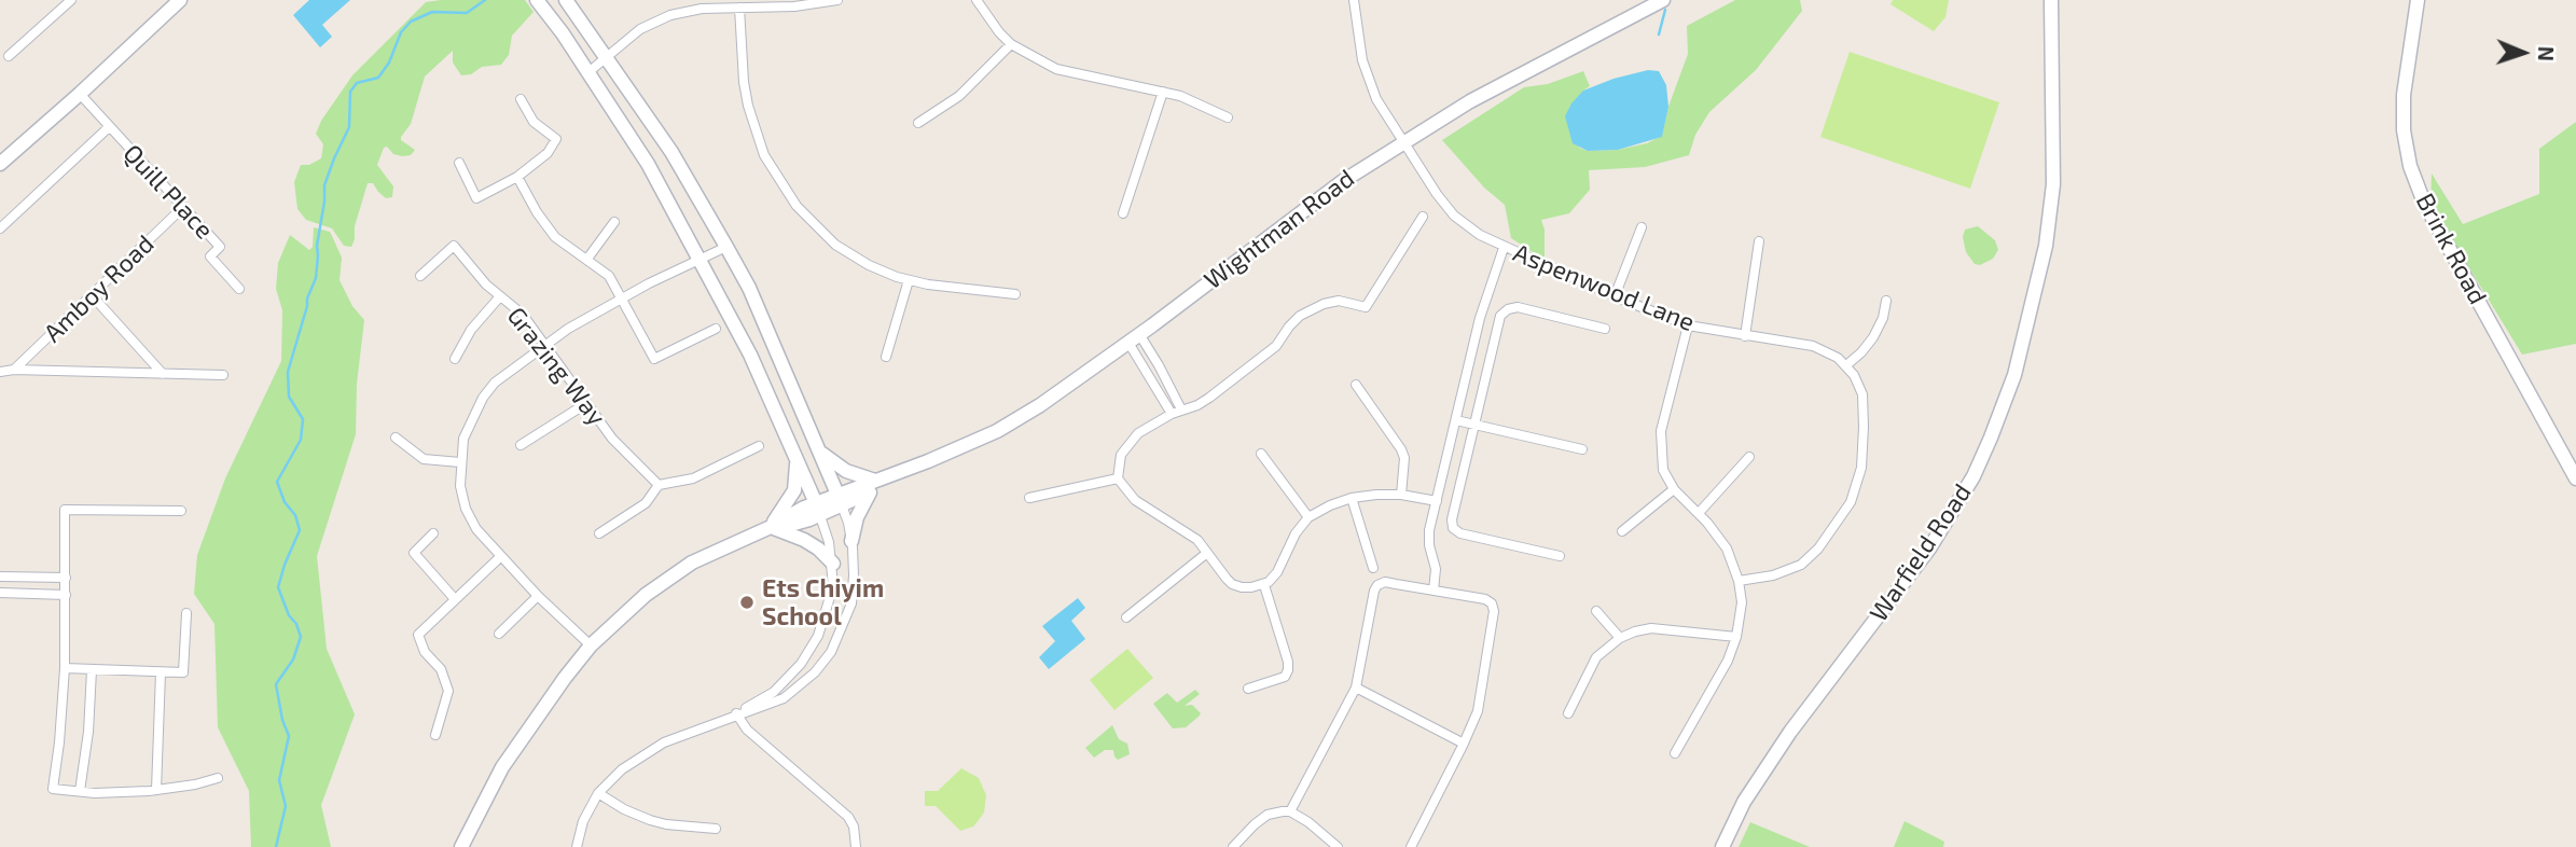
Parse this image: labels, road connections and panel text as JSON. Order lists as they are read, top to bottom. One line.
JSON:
{"streets":{"main road":["Wightman Road","Brink Road","Warfield Road"],"street":["Quill Place","Aspenwood Lane","Amboy Road","Grazing Way"]},"crossings":[["Quill Place","Amboy Road"],["Wightman Road","Aspenwood Lane"]],"places":["Ets Chiyim School"],"north":"right"}
